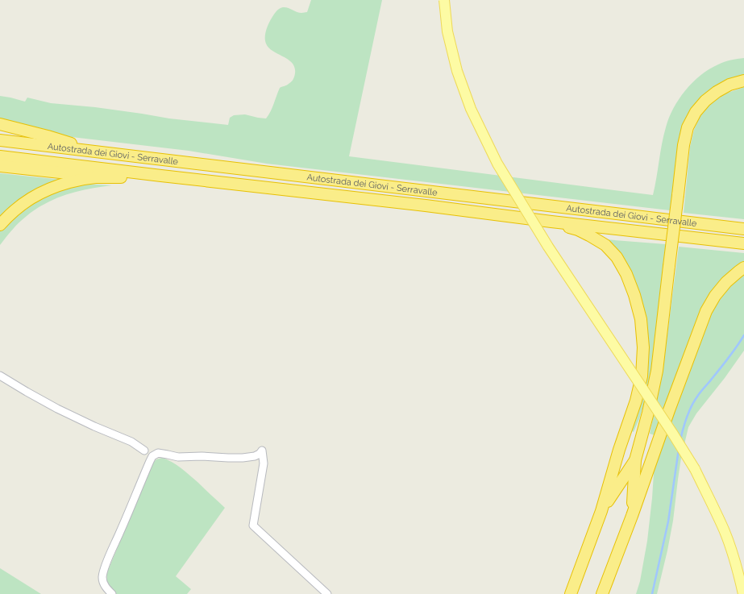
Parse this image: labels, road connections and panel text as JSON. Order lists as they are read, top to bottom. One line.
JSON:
{"streets":{"highway":["Autostrada dei Giovi - Serravalle"]}}
